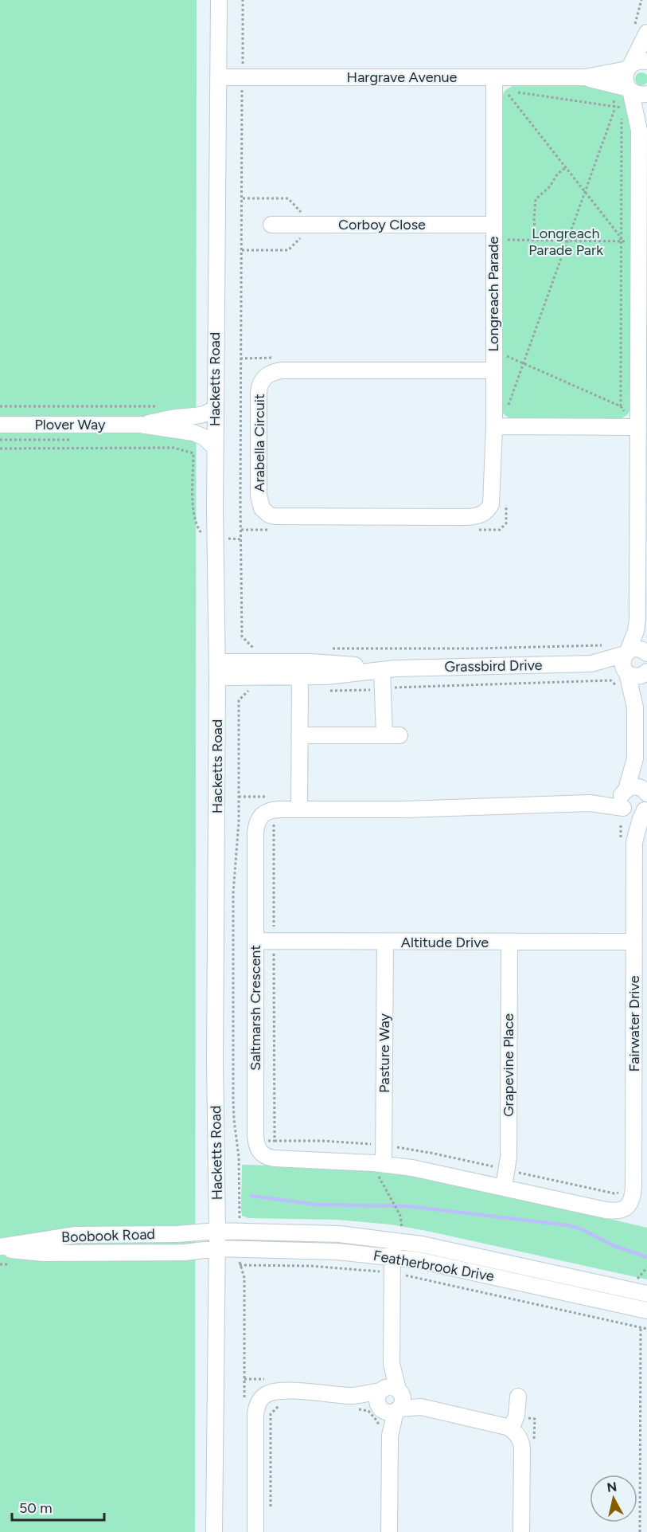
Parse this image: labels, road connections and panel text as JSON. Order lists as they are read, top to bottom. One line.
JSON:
{"streets":{"street":["Hargrave Avenue","Corboy Close","Longreach Parade","Hacketts Road","Plover Way","Arabella Circuit","Grassbird Drive","Altitude Drive","Saltmarsh Crescent","Fairwater Drive","Pasture Way","Grapevine Place","Boobook Road","Featherbrook Drive"]},"crossings":[["Hargrave Avenue","Longreach Parade"],["Hargrave Avenue","Hacketts Road"],["Corboy Close","Longreach Parade"],["Longreach Parade","Arabella Circuit"],["Hacketts Road","Plover Way"],["Hacketts Road","Grassbird Drive"],["Hacketts Road","Boobook Road"],["Hacketts Road","Featherbrook Drive"],["Altitude Drive","Saltmarsh Crescent"],["Altitude Drive","Fairwater Drive"],["Altitude Drive","Pasture Way"],["Altitude Drive","Grapevine Place"],["Boobook Road","Featherbrook Drive"]],"parks":["Longreach Parade Park"],"scale_bar":"50 m","north":"top"}
